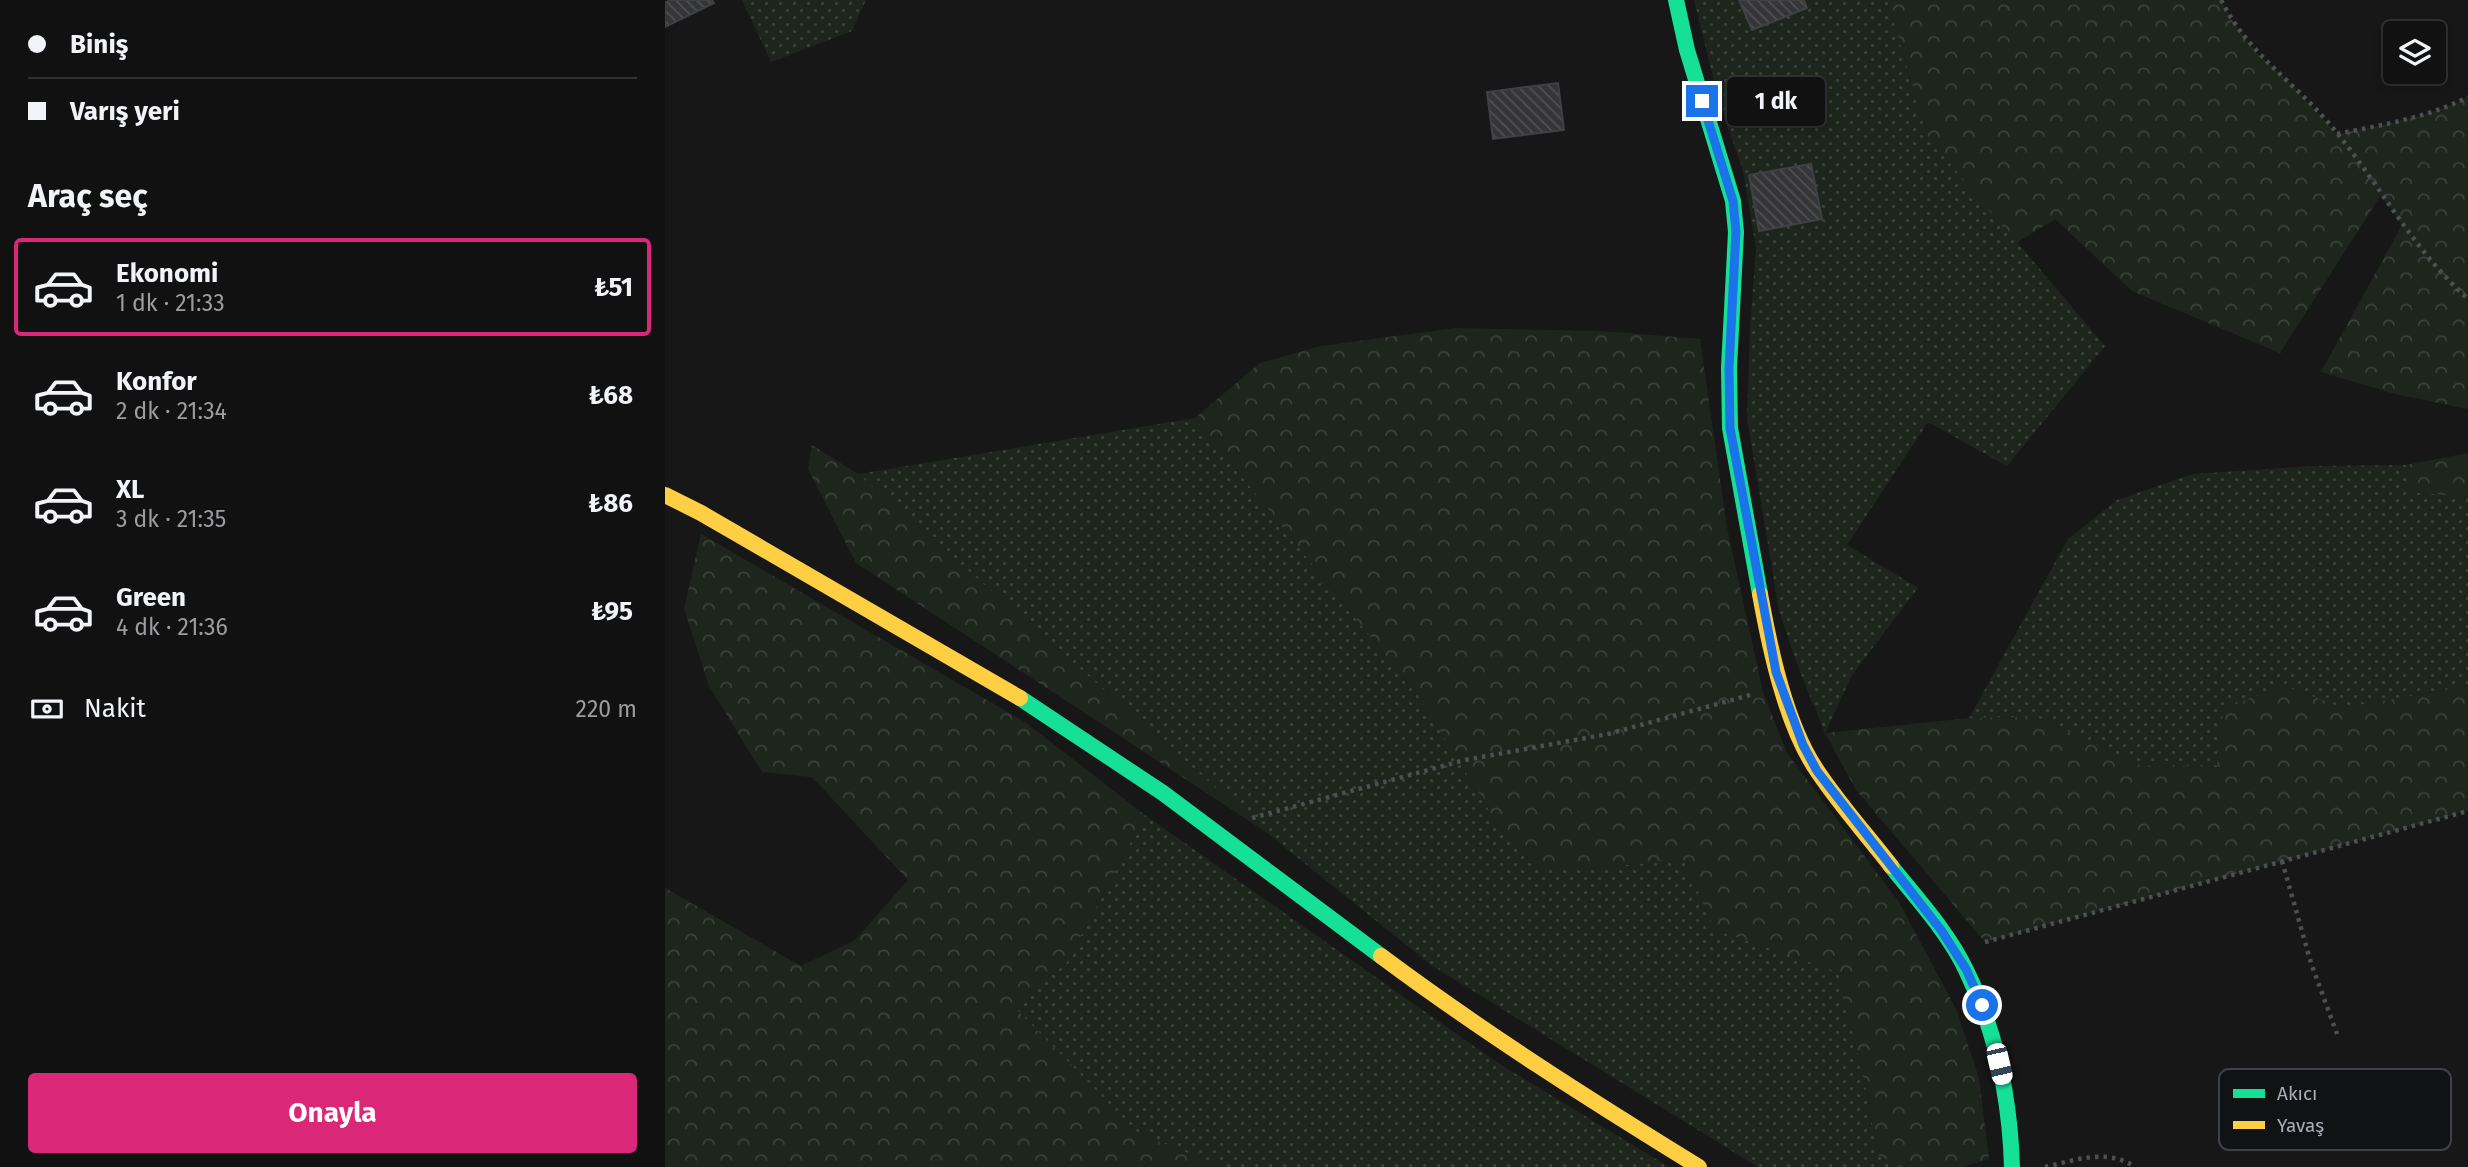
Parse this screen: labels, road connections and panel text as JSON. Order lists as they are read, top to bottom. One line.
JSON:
{"legend":["Akıcı","Yavaş"],"page":{"banner":["Biniş","Varış yeri"],"bubble":"1 dk","heading":"Araç seç","list":[{"name":"Ekonomi","note":"1 dk · 21:33","value":"₺51"},{"name":"Konfor","note":"2 dk · 21:34","value":"₺68"},{"name":"XL","note":"3 dk · 21:35","value":"₺86"},{"name":"Green","note":"4 dk · 21:36","value":"₺95"}],"pay":["Nakit","220 m"],"buttons":"Onayla"}}
